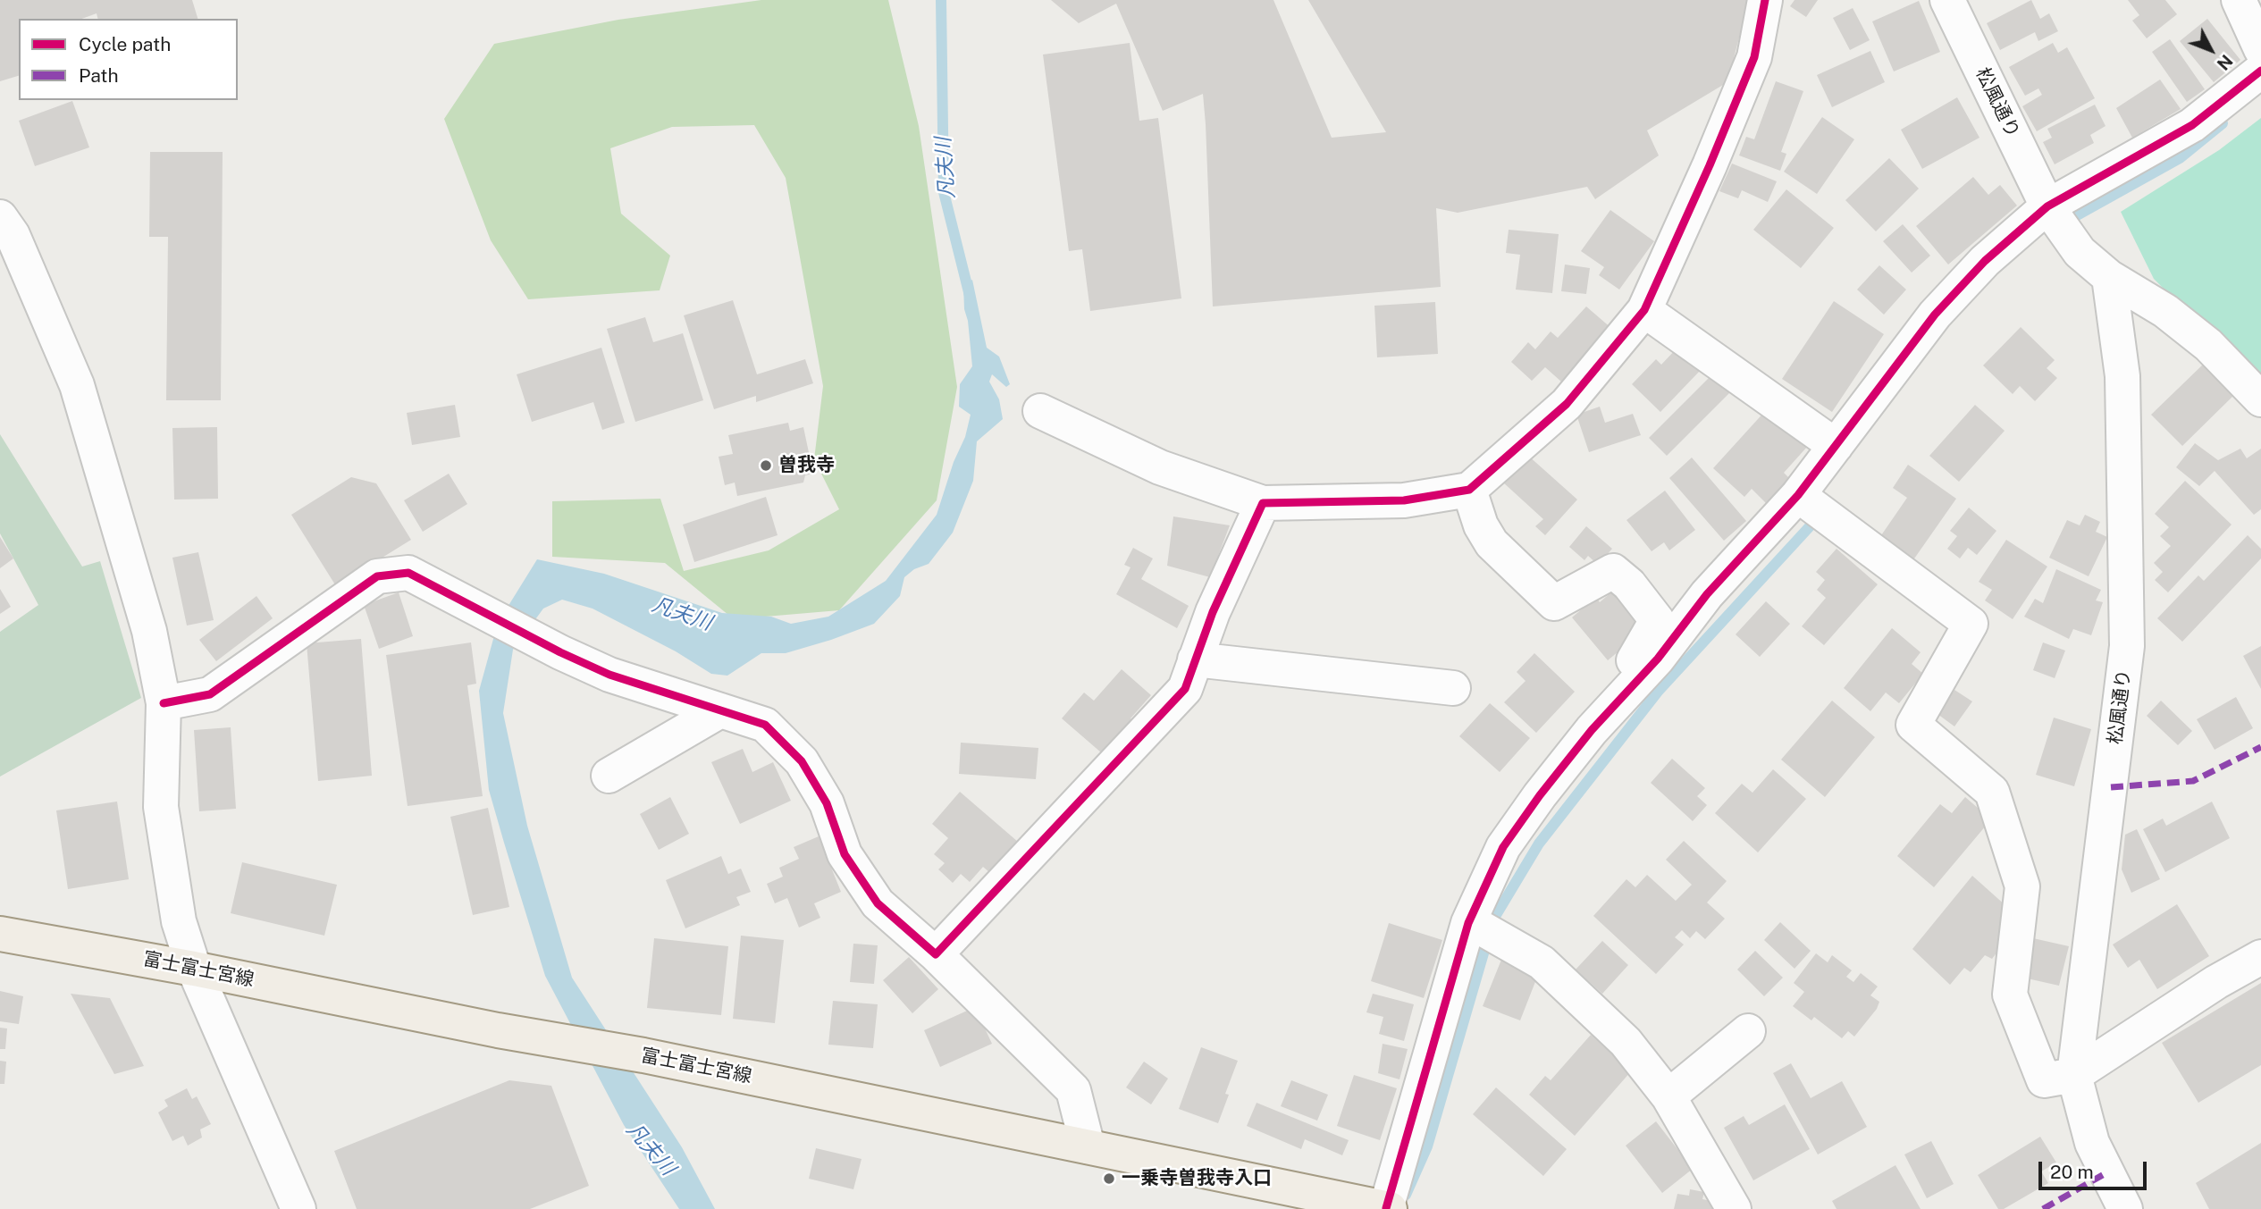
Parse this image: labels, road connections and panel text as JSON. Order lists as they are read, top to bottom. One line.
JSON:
{"streets":{"main road":["富士富士宮線"],"street":["松風通り"]},"water":["凡夫川"],"places":["曽我寺","一乗寺曽我寺入口"],"legend":["Cycle path","Path"],"scale_bar":"20 m","north":"bottom right"}
